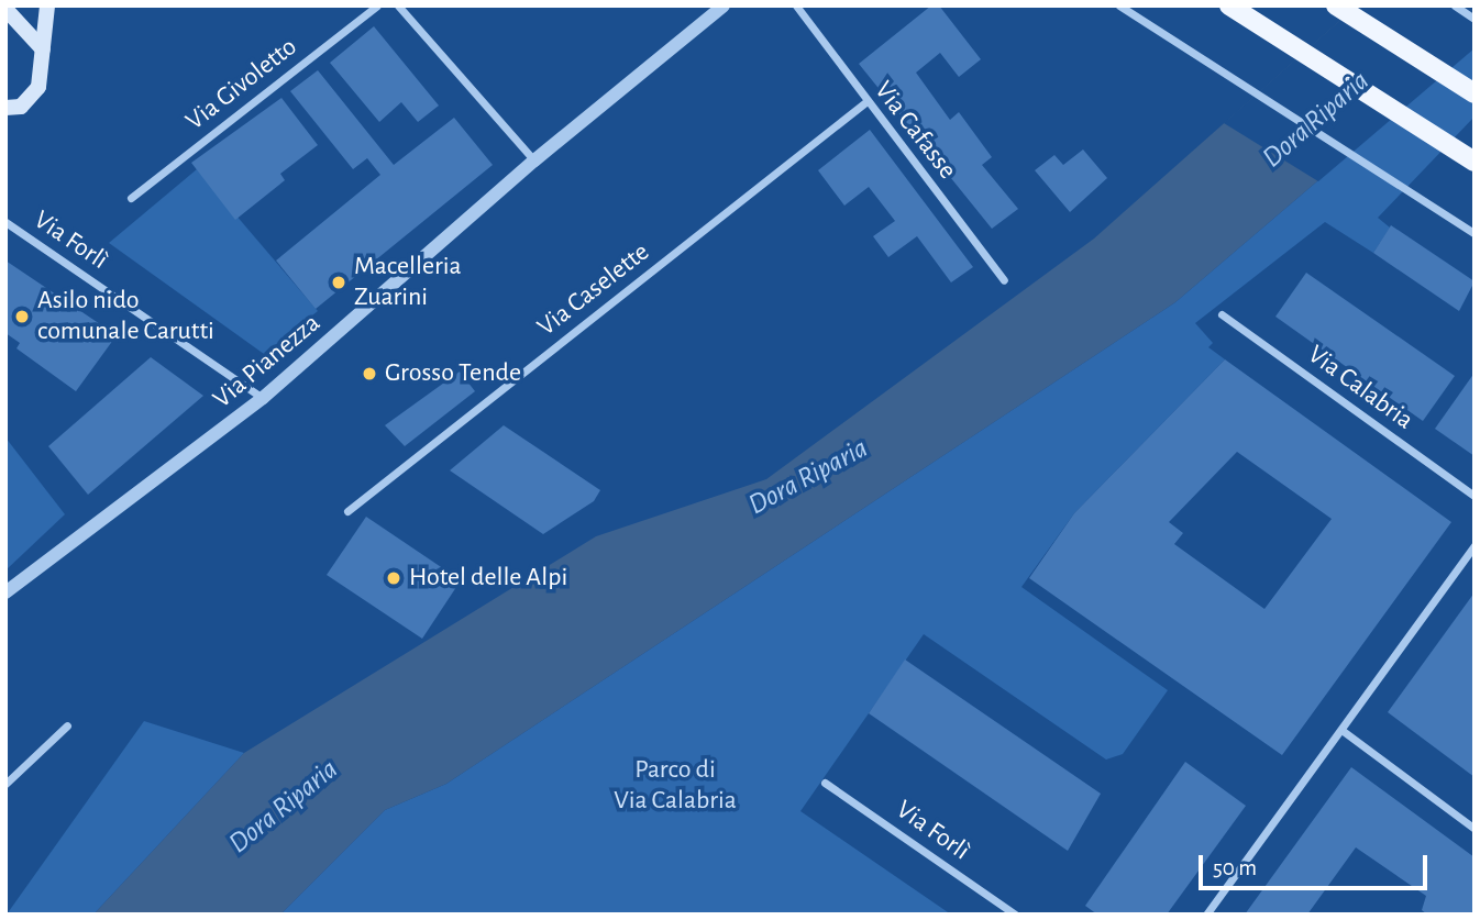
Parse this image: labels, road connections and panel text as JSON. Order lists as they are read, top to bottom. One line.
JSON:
{"streets":{"street":["Via Givoletto","Via Cafasse","Via Forlì","Via Caselette","Via Pianezza","Via Calabria"]},"crossings":[["Via Cafasse","Via Caselette"],["Via Forlì","Via Pianezza"]],"water":["Dora Riparia"],"parks":["Parco di Via Calabria"],"places":["Macelleria Zuarini","Asilo nido comunale Carutti","Grosso Tende","Hotel delle Alpi"],"scale_bar":"50 m"}
